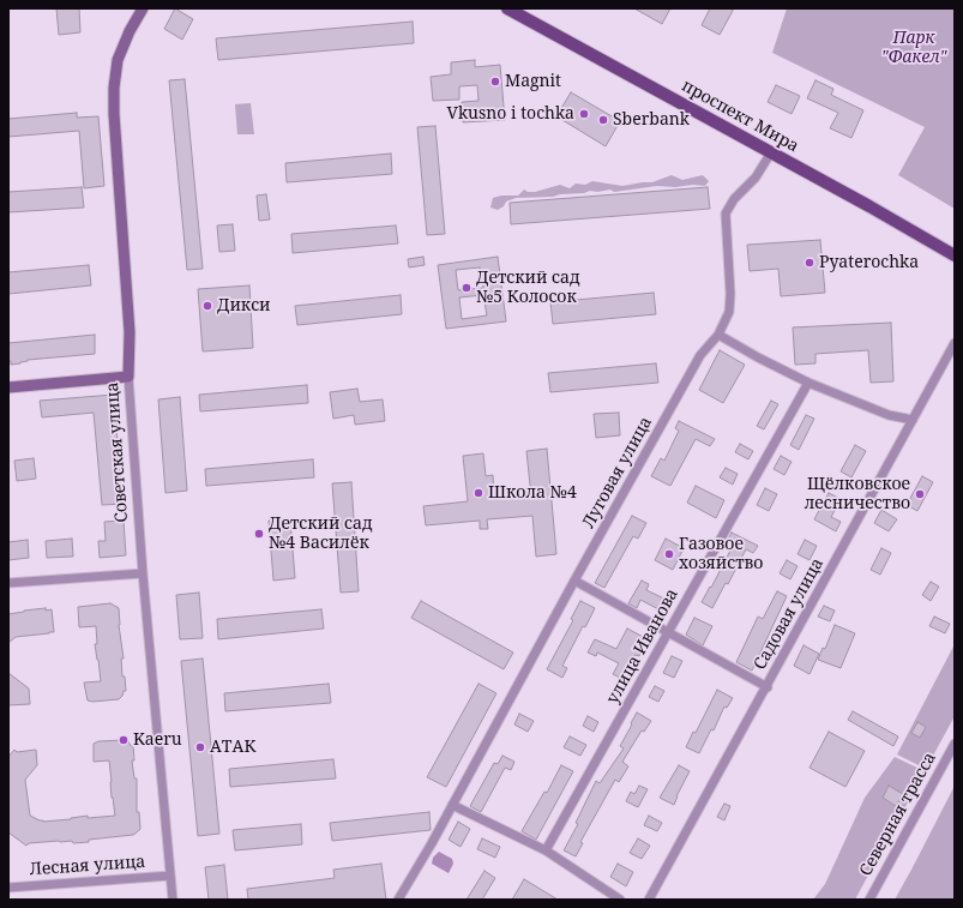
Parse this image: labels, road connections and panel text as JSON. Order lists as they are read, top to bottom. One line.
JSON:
{"streets":{"main road":["проспект Мира"],"street":["Советская улица","Луговая улица","Садовая улица","улица Иванова","Северная трасса","Лесная улица"]},"crossings":[["проспект Мира","Луговая улица"],["Советская улица","Лесная улица"]],"parks":["Парк \"Факел\""],"places":["Magnit","Vkusno i tochka","Sberbank","Pyaterochka","Детский сад №5 Колосок","Дикси","Школа №4","Щёлковское лесничество","Детский сад №4 Василёк","Газовое хозяйство","Kaeru","АТАК"]}
